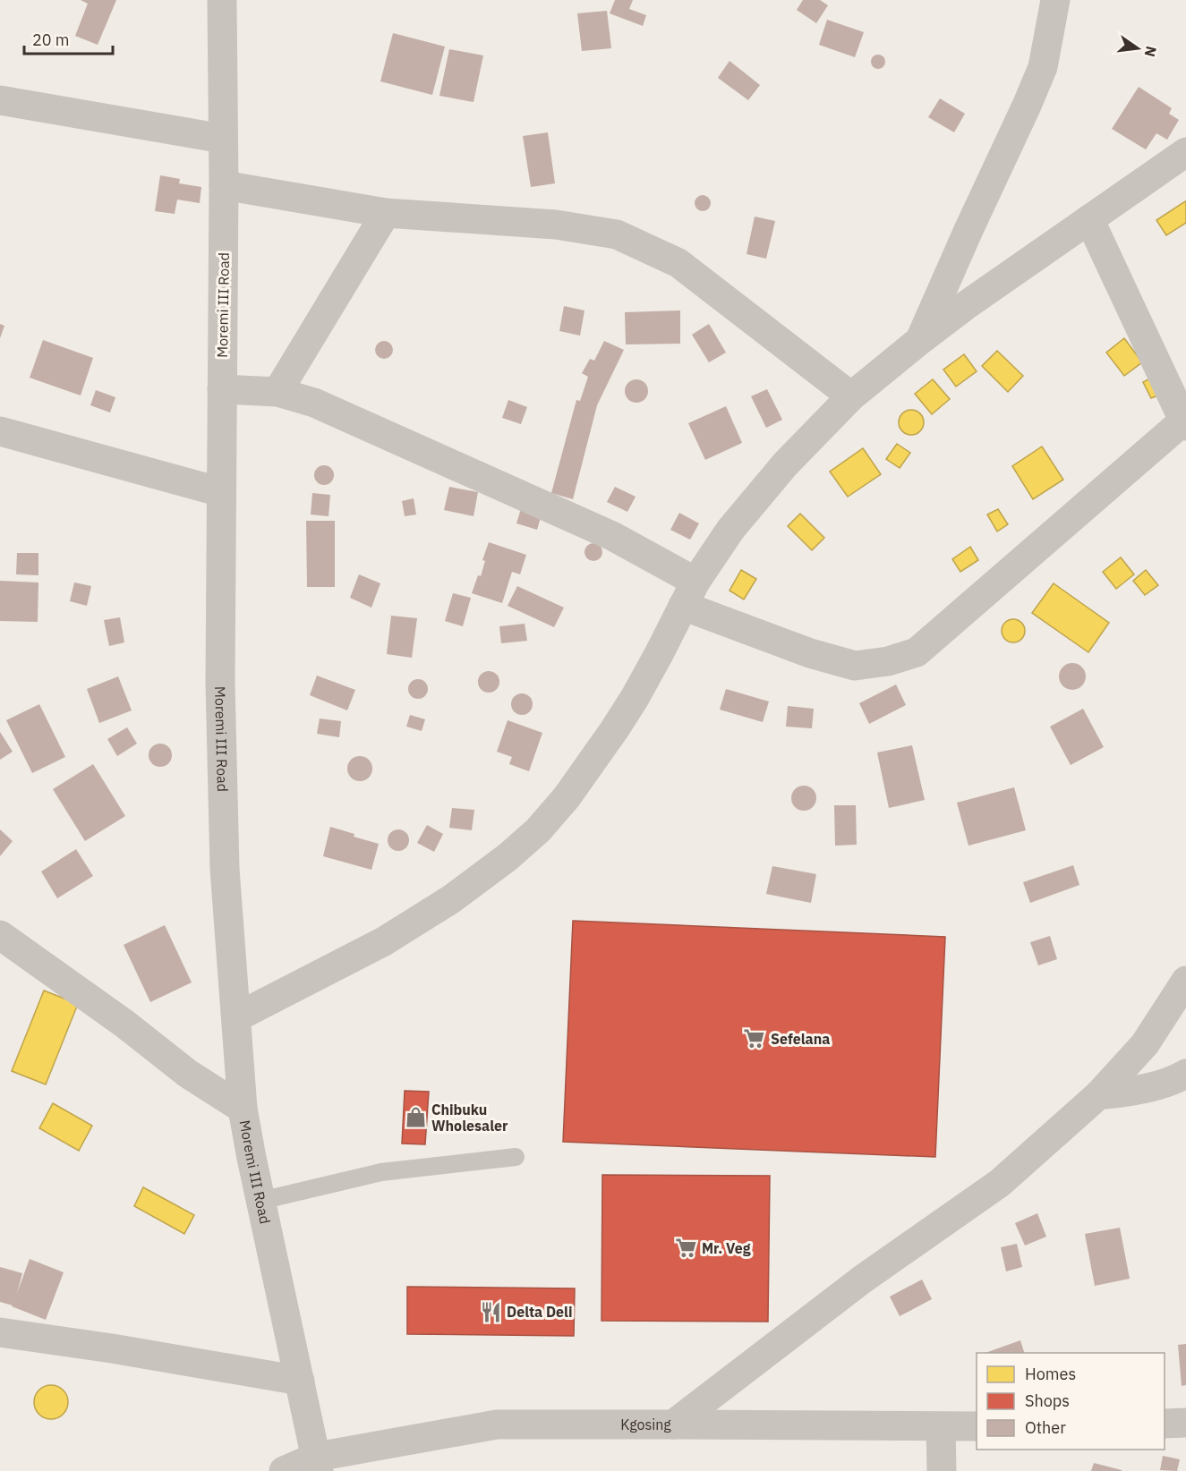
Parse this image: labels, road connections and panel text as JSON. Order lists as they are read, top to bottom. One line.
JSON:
{"streets":{"street":["Moremi III Road","Kgosing"]},"crossings":[["Moremi III Road","Kgosing"]],"places":{"supermarket":["Sefelana","Mr. Veg"],"shop":["Chibuku Wholesaler"],"restaurant":["Delta Deli"]},"legend":["Homes","Shops","Other"],"scale_bar":"20 m","north":"right"}
